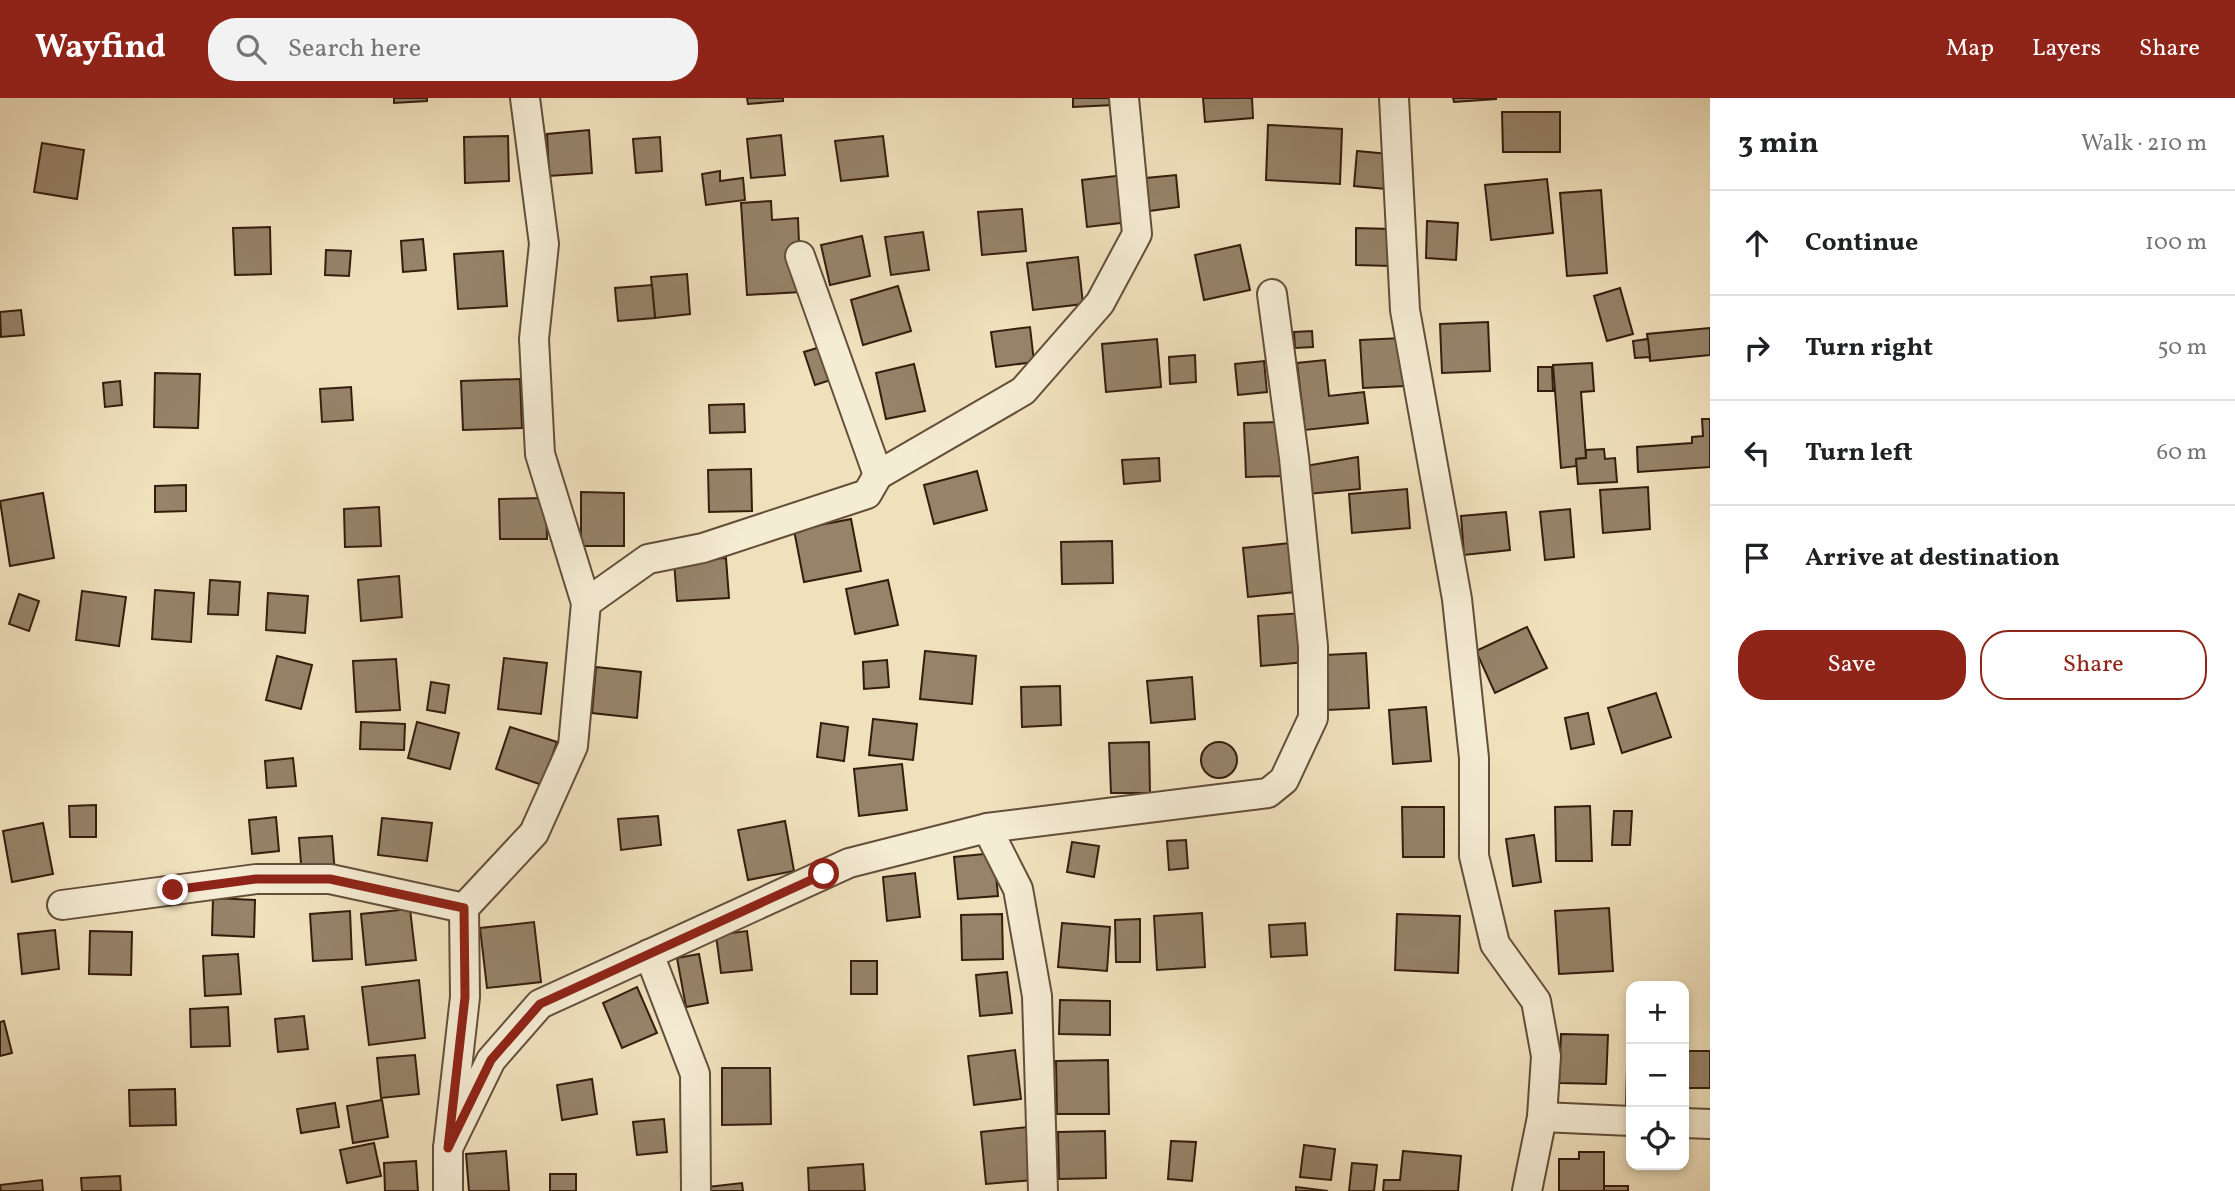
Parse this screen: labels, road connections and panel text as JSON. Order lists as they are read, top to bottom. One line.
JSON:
{"page":{"header":"Wayfind","search":"Search here","nav":["Map","Layers","Share"],"heading":["3 min","Walk · 210 m"],"list":[["Continue","100 m"],["Turn right","50 m"],["Turn left","60 m"],"Arrive at destination"],"buttons":["Save","Share"],"map_buttons":["+","−"]}}
